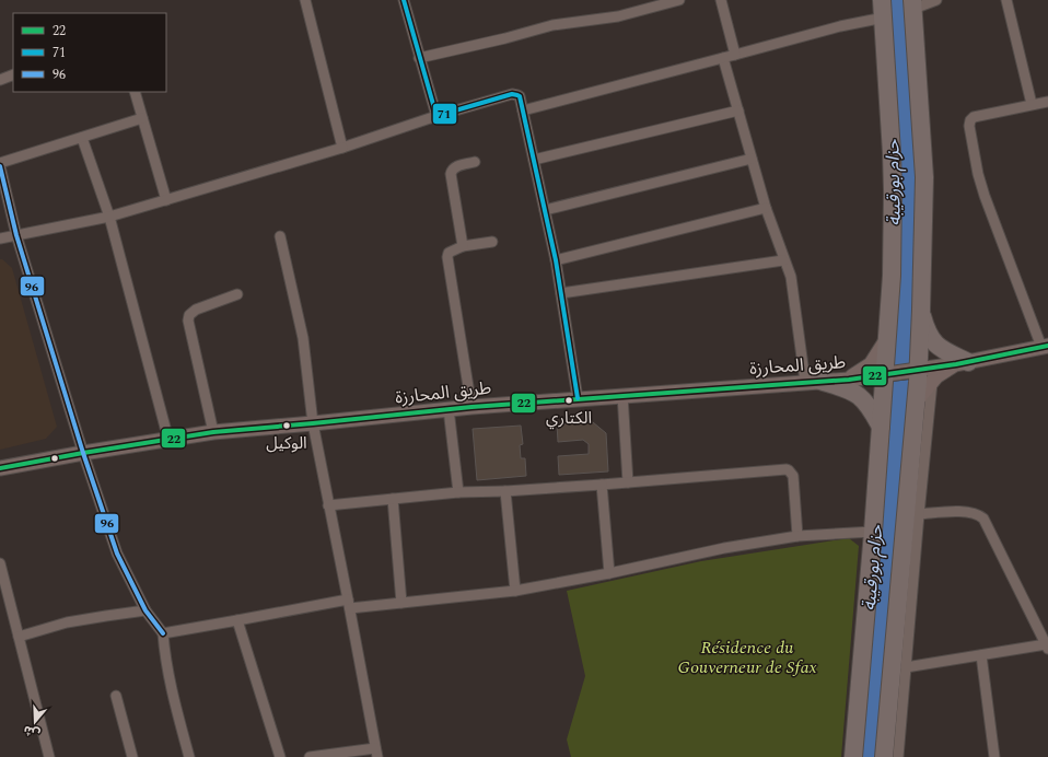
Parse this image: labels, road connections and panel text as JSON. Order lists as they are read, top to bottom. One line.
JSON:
{"streets":{"main road":["طريق المحارزة"]},"water":["حزام بورقيبة"],"parks":["Résidence du Gouverneur de Sfax"],"places":["الكتاري","الوكيل"],"lines":["transit line 71","transit line 96","transit line 22"],"legend":["22","71","96"],"north":"bottom"}
